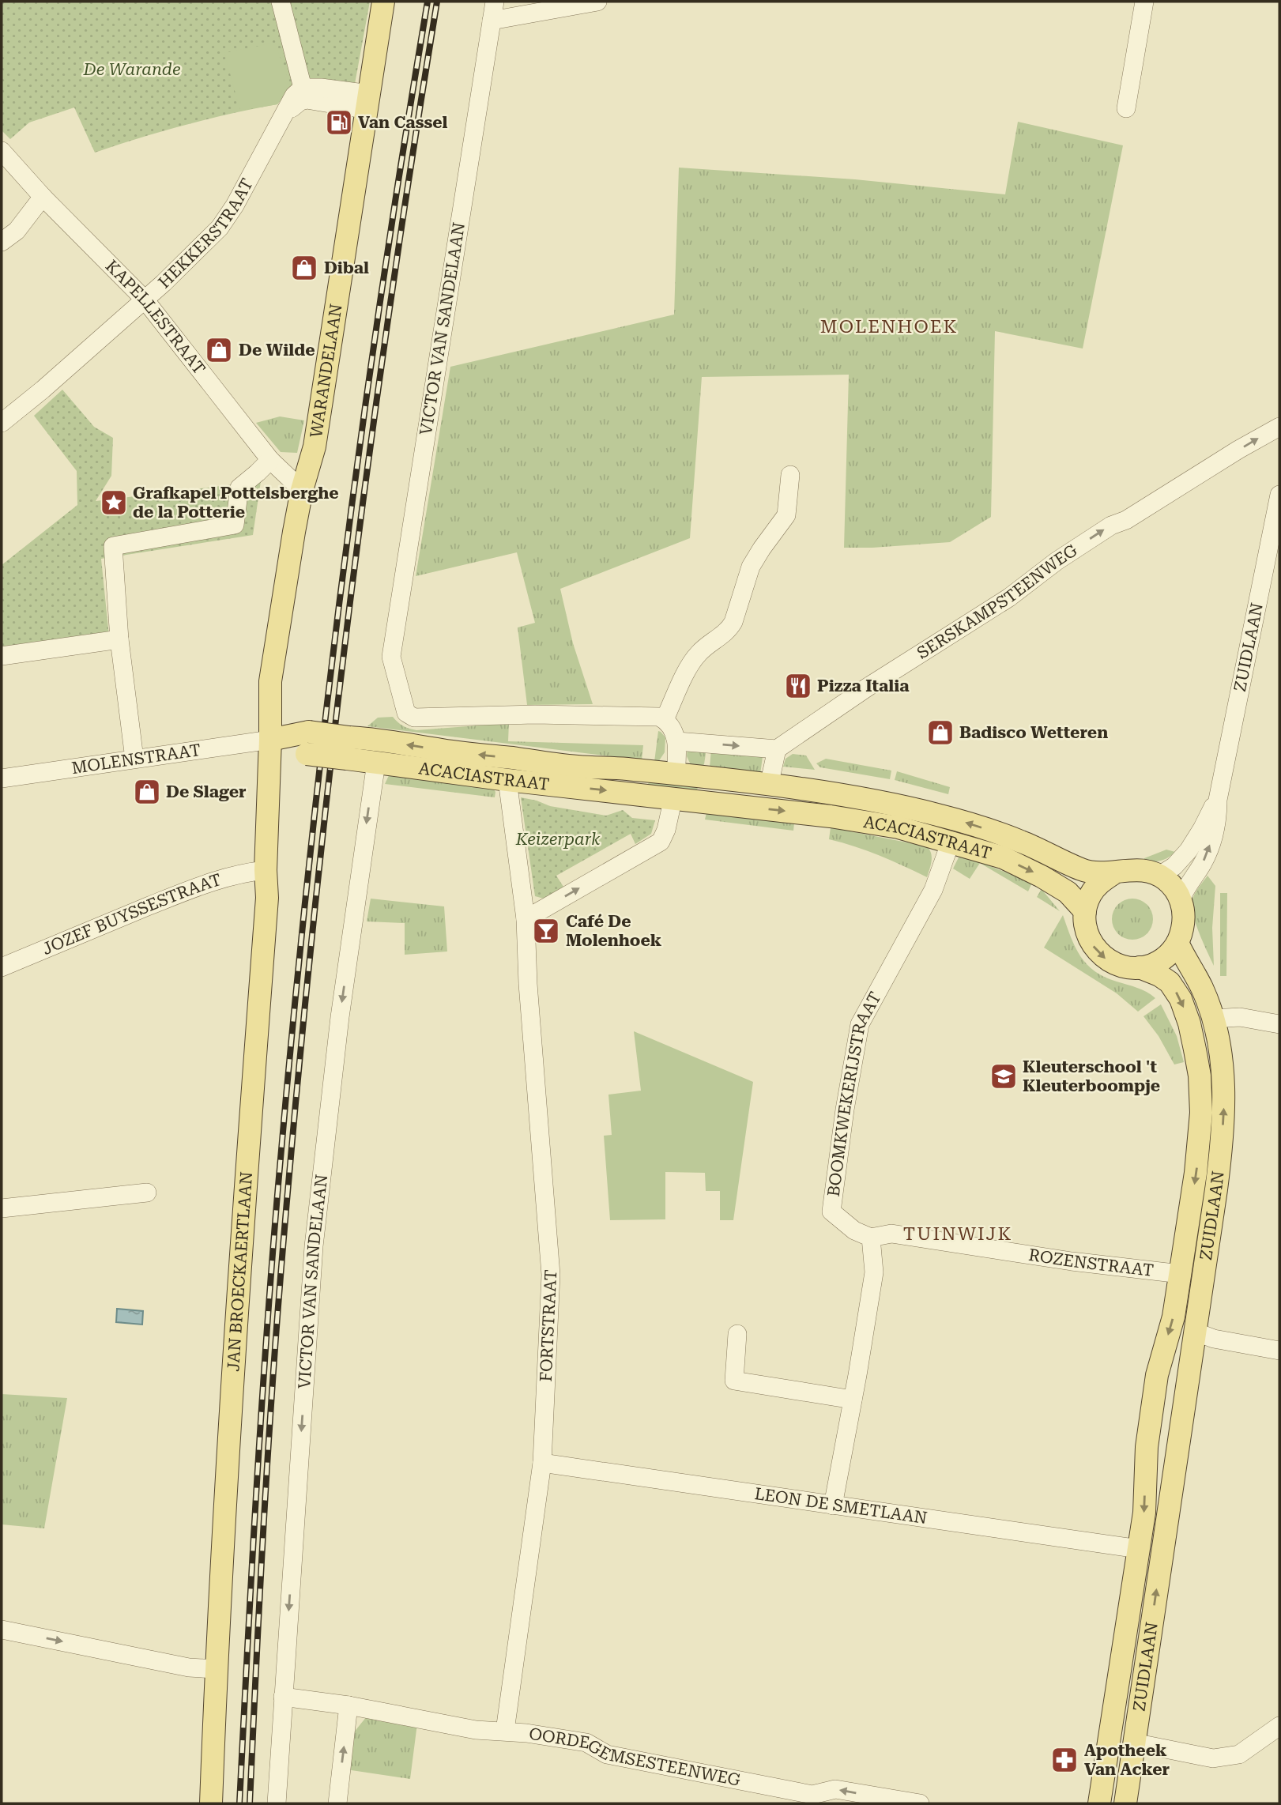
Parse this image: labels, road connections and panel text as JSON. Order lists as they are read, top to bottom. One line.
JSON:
{"streets":{"main road":["WARANDELAAN","ZUIDLAAN","ACACIASTRAAT","JAN BROECKAERTLAAN"],"street":["HEKKERSTRAAT","KAPELLESTRAAT","VICTOR VAN SANDELAAN","SERSKAMPSTEENWEG","MOLENSTRAAT","JOZEF BUYSSESTRAAT","BOOMKWEKERIJSTRAAT","ROZENSTRAAT","FORTSTRAAT","LEON DE SMETLAAN","OORDEGEMSESTEENWEG"]},"crossings":[["HEKKERSTRAAT","KAPELLESTRAAT"],["HEKKERSTRAAT","WARANDELAAN"],["KAPELLESTRAAT","WARANDELAAN"],["VICTOR VAN SANDELAAN","ACACIASTRAAT"],["VICTOR VAN SANDELAAN","OORDEGEMSESTEENWEG"],["WARANDELAAN","MOLENSTRAAT"],["WARANDELAAN","ACACIASTRAAT"],["WARANDELAAN","JAN BROECKAERTLAAN"],["ZUIDLAAN","ACACIASTRAAT"],["ZUIDLAAN","ROZENSTRAAT"],["ZUIDLAAN","LEON DE SMETLAAN"],["MOLENSTRAAT","ACACIASTRAAT"],["MOLENSTRAAT","JAN BROECKAERTLAAN"],["ACACIASTRAAT","BOOMKWEKERIJSTRAAT"],["ACACIASTRAAT","JAN BROECKAERTLAAN"],["ACACIASTRAAT","FORTSTRAAT"],["JOZEF BUYSSESTRAAT","JAN BROECKAERTLAAN"],["BOOMKWEKERIJSTRAAT","ROZENSTRAAT"],["FORTSTRAAT","LEON DE SMETLAAN"],["FORTSTRAAT","OORDEGEMSESTEENWEG"]],"one_way":["VICTOR VAN SANDELAAN","SERSKAMPSTEENWEG","OORDEGEMSESTEENWEG"],"districts":["MOLENHOEK","TUINWIJK"],"parks":["De Warande","Keizerpark"],"places":{"fuel station":["Van Cassel"],"shop":["Dibal","De Wilde","Badisco Wetteren","De Slager"],"place":["Grafkapel Pottelsberghe de la Potterie"],"restaurant":["Pizza Italia"],"bar":["Café De Molenhoek"],"school or university":["Kleuterschool 't Kleuterboompje"],"pharmacy":["Apotheek Van Acker"]}}
